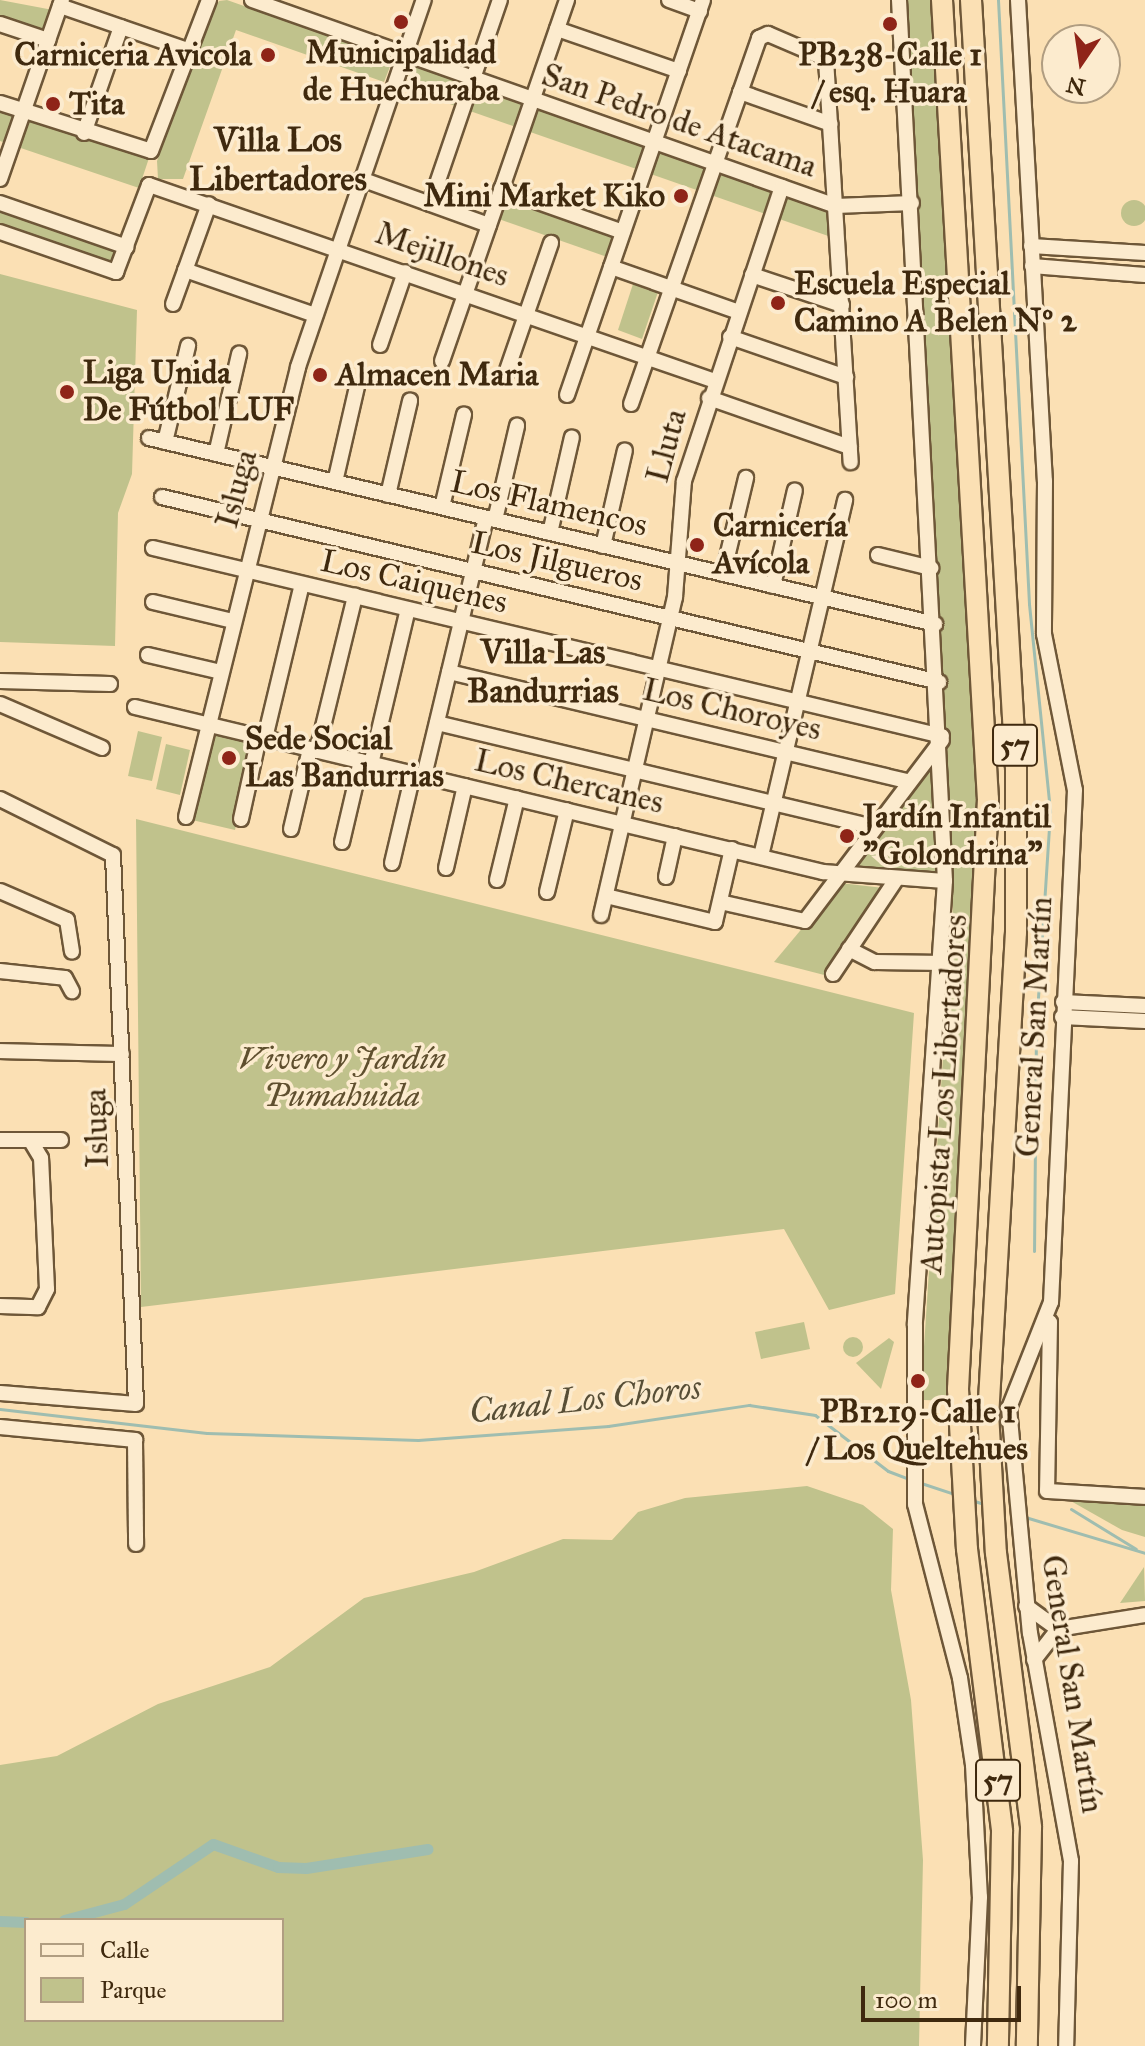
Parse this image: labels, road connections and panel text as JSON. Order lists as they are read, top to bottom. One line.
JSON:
{"streets":{"highway":["57","Autopista Los Libertadores"],"street":["San Pedro de Atacama","Mejillones","Lluta","Isluga","Los Flamencos","Los Jilgueros","Los Caiquenes","Los Choroyes","Los Chercanes","General San Martín"]},"crossings":[["San Pedro de Atacama","Lluta"],["San Pedro de Atacama","Isluga"],["Mejillones","Lluta"],["Mejillones","Isluga"],["Lluta","Los Flamencos"],["Lluta","Los Jilgueros"],["Lluta","Los Caiquenes"],["Lluta","Los Choroyes"],["Lluta","Los Chercanes"],["Isluga","Los Flamencos"],["Isluga","Los Jilgueros"],["Isluga","Los Caiquenes"],["Isluga","Los Chercanes"]],"districts":["Villa Los Libertadores","Villa Las Bandurrias"],"water":["Canal Los Choros"],"parks":["Vivero y Jardín Pumahuida"],"places":["Municipalidad de Huechuraba","PB238-Calle 1 / esq. Huara","Carniceria Avicola","Tita","Mini Market Kiko","Escuela Especial Camino A Belen Nº 2","Almacen Maria","Liga Unida De Fútbol LUF","Carnicería Avícola","Sede Social Las Bandurrias","Jardín Infantil \"Golondrina\"","PB1219-Calle 1 / Los Queltehues"],"legend":["Calle","Parque"],"scale_bar":"100 m","north":"bottom"}
